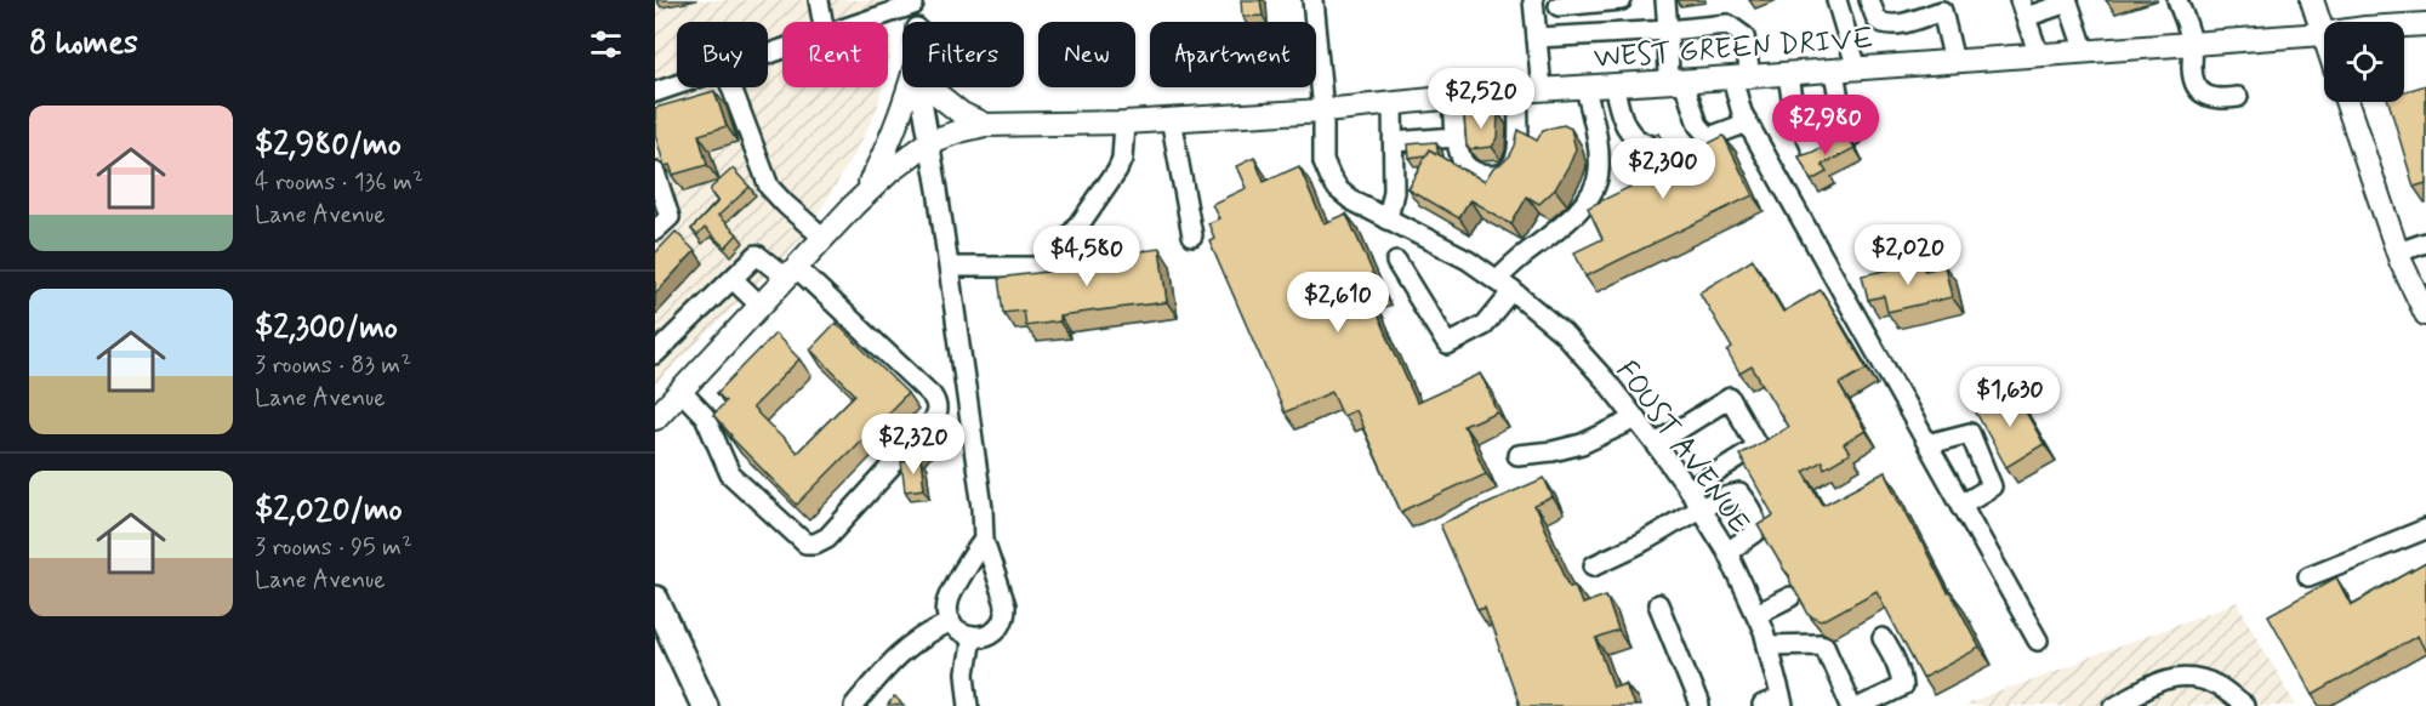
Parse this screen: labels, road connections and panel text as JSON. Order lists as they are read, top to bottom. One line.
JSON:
{"streets":{"main road":["WEST GREEN DRIVE"],"street":["FOUST AVENUE"]},"crossings":[["WEST GREEN DRIVE","FOUST AVENUE"]],"page":{"heading":"8 homes","chip":["Buy","Rent","Filters","New","Apartment"],"price":["$2,520","$2,980","$2,300","$2,020","$4,580","$2,610","$1,630","$2,320"],"list":[{"name":"$2,980/mo","note":"4 rooms · 136 m² · Lane Avenue"},{"name":"$2,300/mo","note":"3 rooms · 83 m² · Lane Avenue"},{"name":"$2,020/mo","note":"3 rooms · 95 m² · Lane Avenue"}]}}
